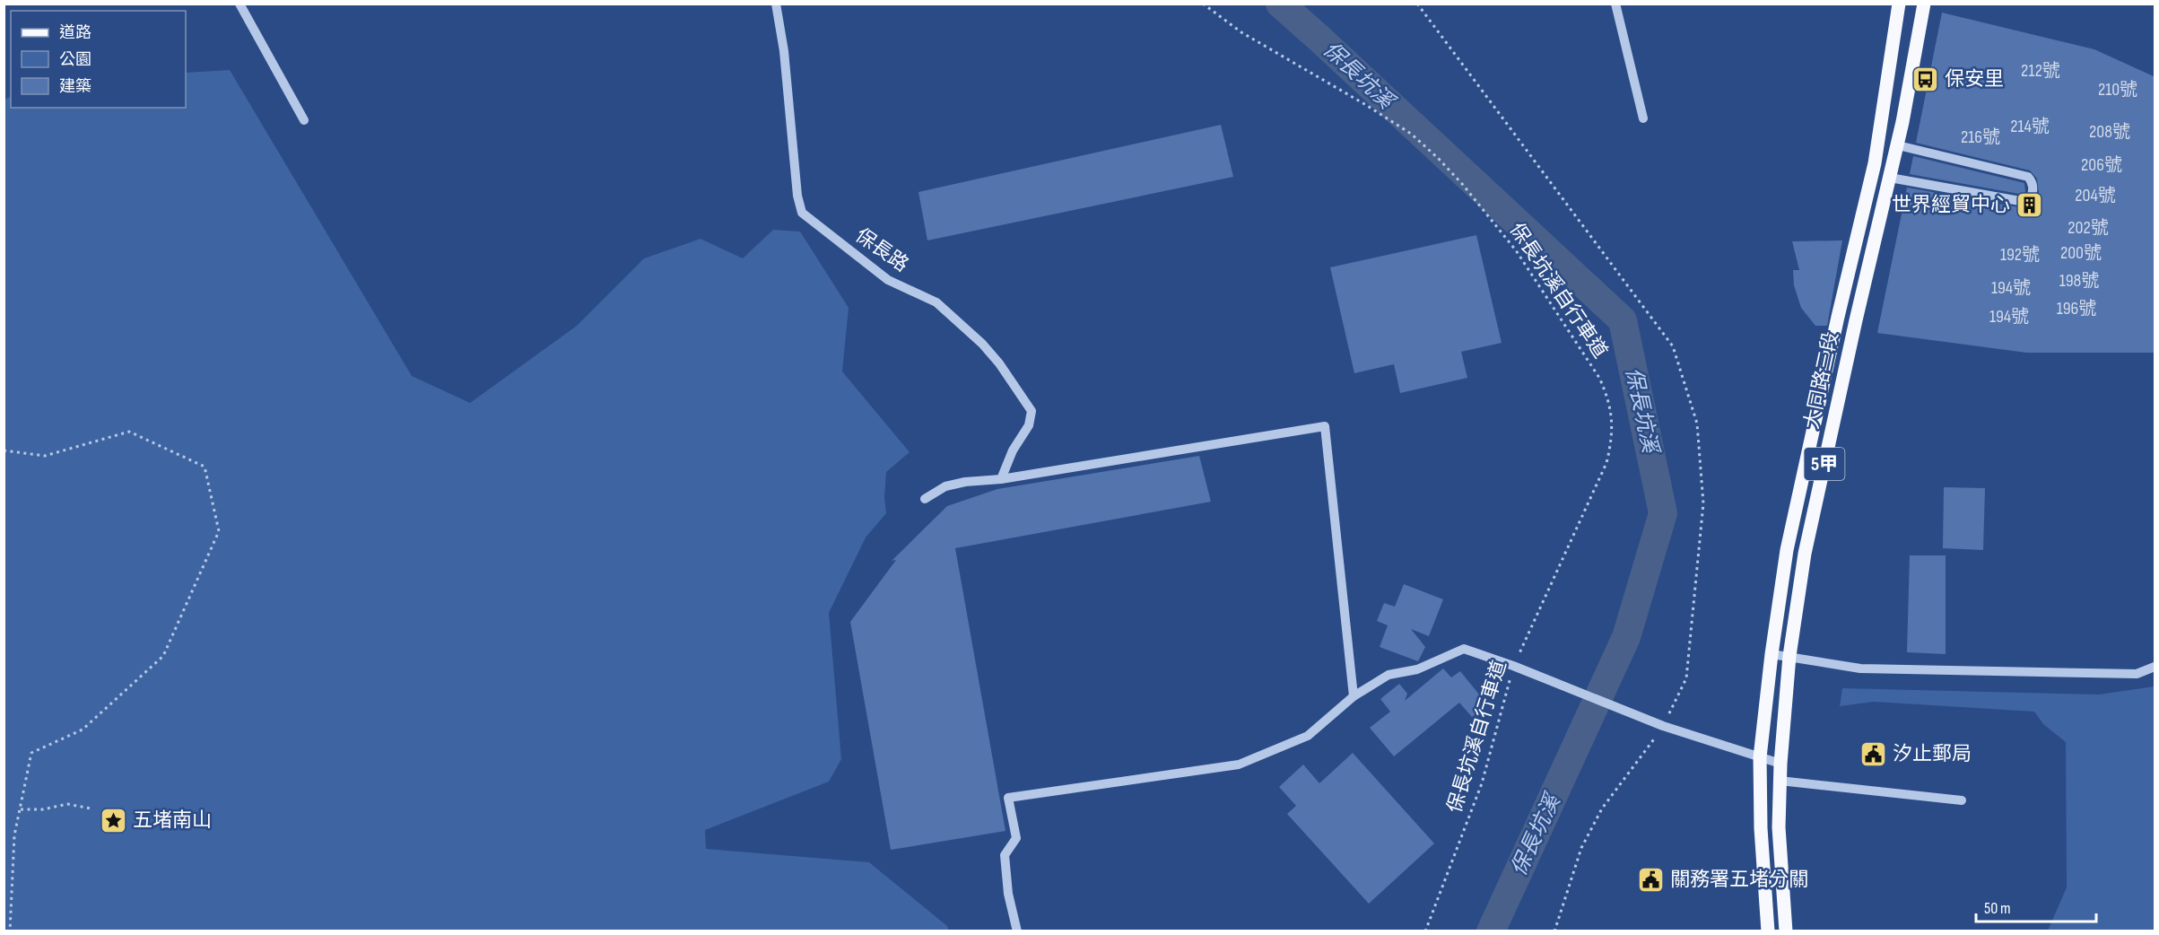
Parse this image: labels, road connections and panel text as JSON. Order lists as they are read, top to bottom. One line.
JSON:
{"streets":{"main road":["大同路三段","5甲"],"street":["保長路"],"path":["保長坑溪自行車道"]},"water":["保長坑溪"],"places":{"bus stop":["保安里"],"building":["世界經貿中心"],"public building":["汐止郵局","關務署五堵分關"],"place":["五堵南山"]},"house_numbers":["212號","210號","214號","208號","216號","206號","204號","202號","200號","192號","198號","194號","196號","194號"],"legend":["道路","公園","建築"],"scale_bar":"50 m"}
